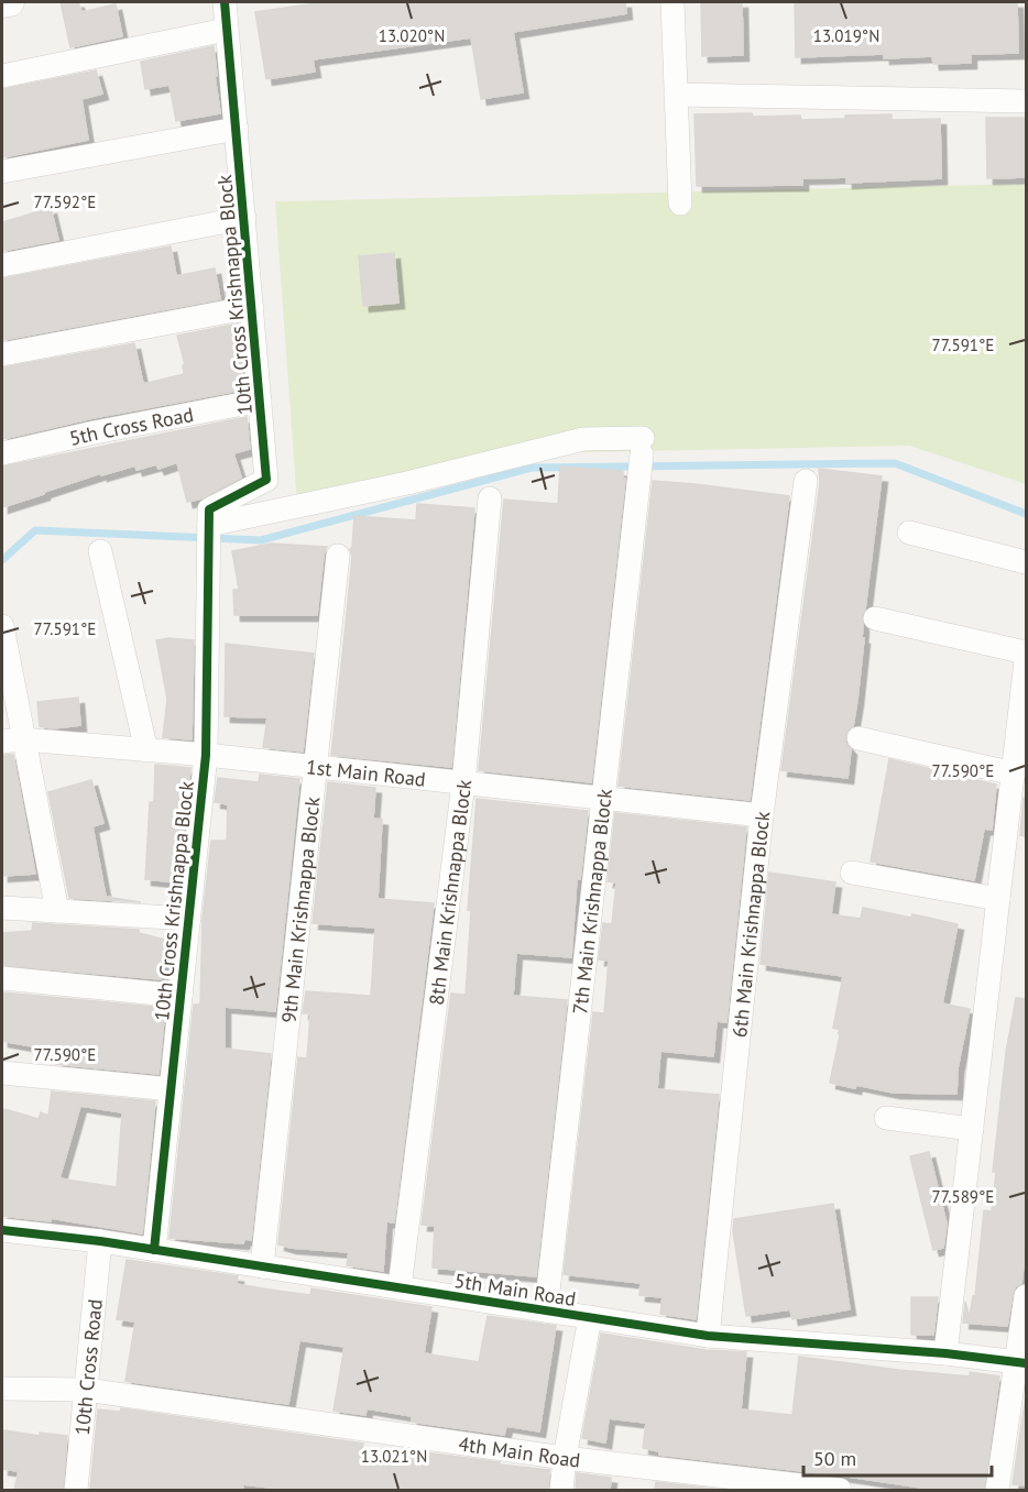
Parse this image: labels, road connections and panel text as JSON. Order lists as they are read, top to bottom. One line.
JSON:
{"streets":{"street":["10th Cross Krishnappa Block","5th Cross Road","1st Main Road","8th Main Krishnappa Block","7th Main Krishnappa Block","9th Main Krishnappa Block","6th Main Krishnappa Block","5th Main Road","10th Cross Road","4th Main Road"]},"crossings":[["10th Cross Krishnappa Block","5th Cross Road"],["10th Cross Krishnappa Block","1st Main Road"],["10th Cross Krishnappa Block","7th Main Krishnappa Block"],["10th Cross Krishnappa Block","5th Main Road"],["1st Main Road","8th Main Krishnappa Block"],["1st Main Road","7th Main Krishnappa Block"],["1st Main Road","9th Main Krishnappa Block"],["1st Main Road","6th Main Krishnappa Block"],["8th Main Krishnappa Block","5th Main Road"],["7th Main Krishnappa Block","5th Main Road"],["9th Main Krishnappa Block","5th Main Road"],["6th Main Krishnappa Block","5th Main Road"],["5th Main Road","10th Cross Road"],["10th Cross Road","4th Main Road"]],"scale_bar":"50 m","coordinates":["13.020°N","13.019°N","77.592°E","77.591°E","77.590°E","77.589°E","13.021°N"]}
